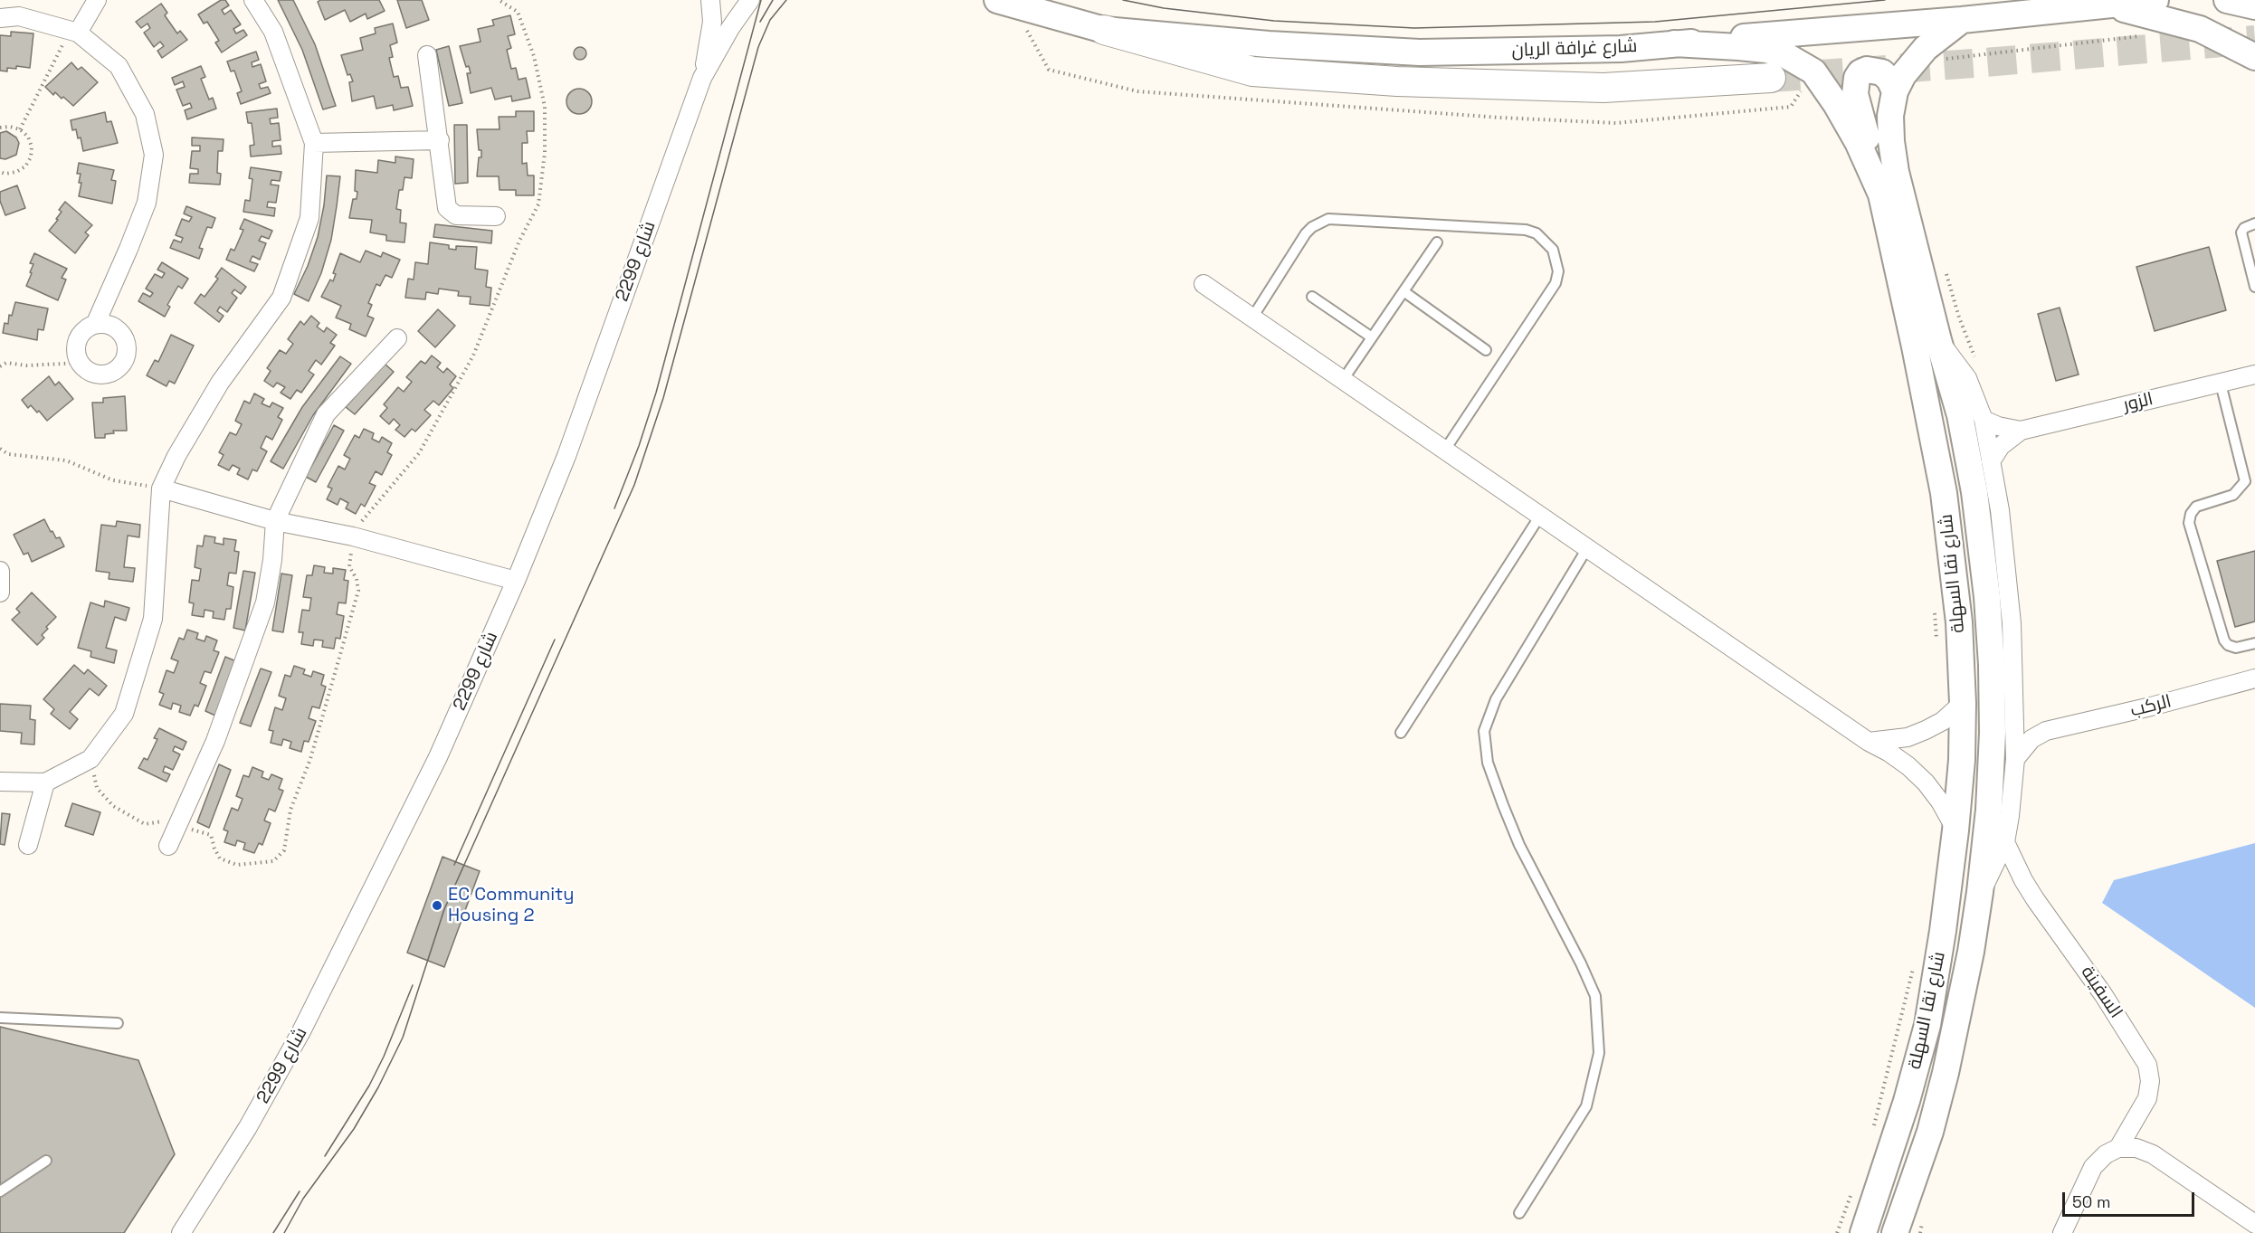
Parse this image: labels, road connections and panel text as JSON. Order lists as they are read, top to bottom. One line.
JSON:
{"streets":{"street":["شارع غرافة الريان","شارع 2299","الزور","شارع نقا السهلة","الركب","السفينة"]},"crossings":[["شارع غرافة الريان","شارع نقا السهلة"],["الزور","شارع نقا السهلة"],["شارع نقا السهلة","الركب"],["شارع نقا السهلة","السفينة"]],"places":["EC Community Housing 2"],"scale_bar":"50 m"}
